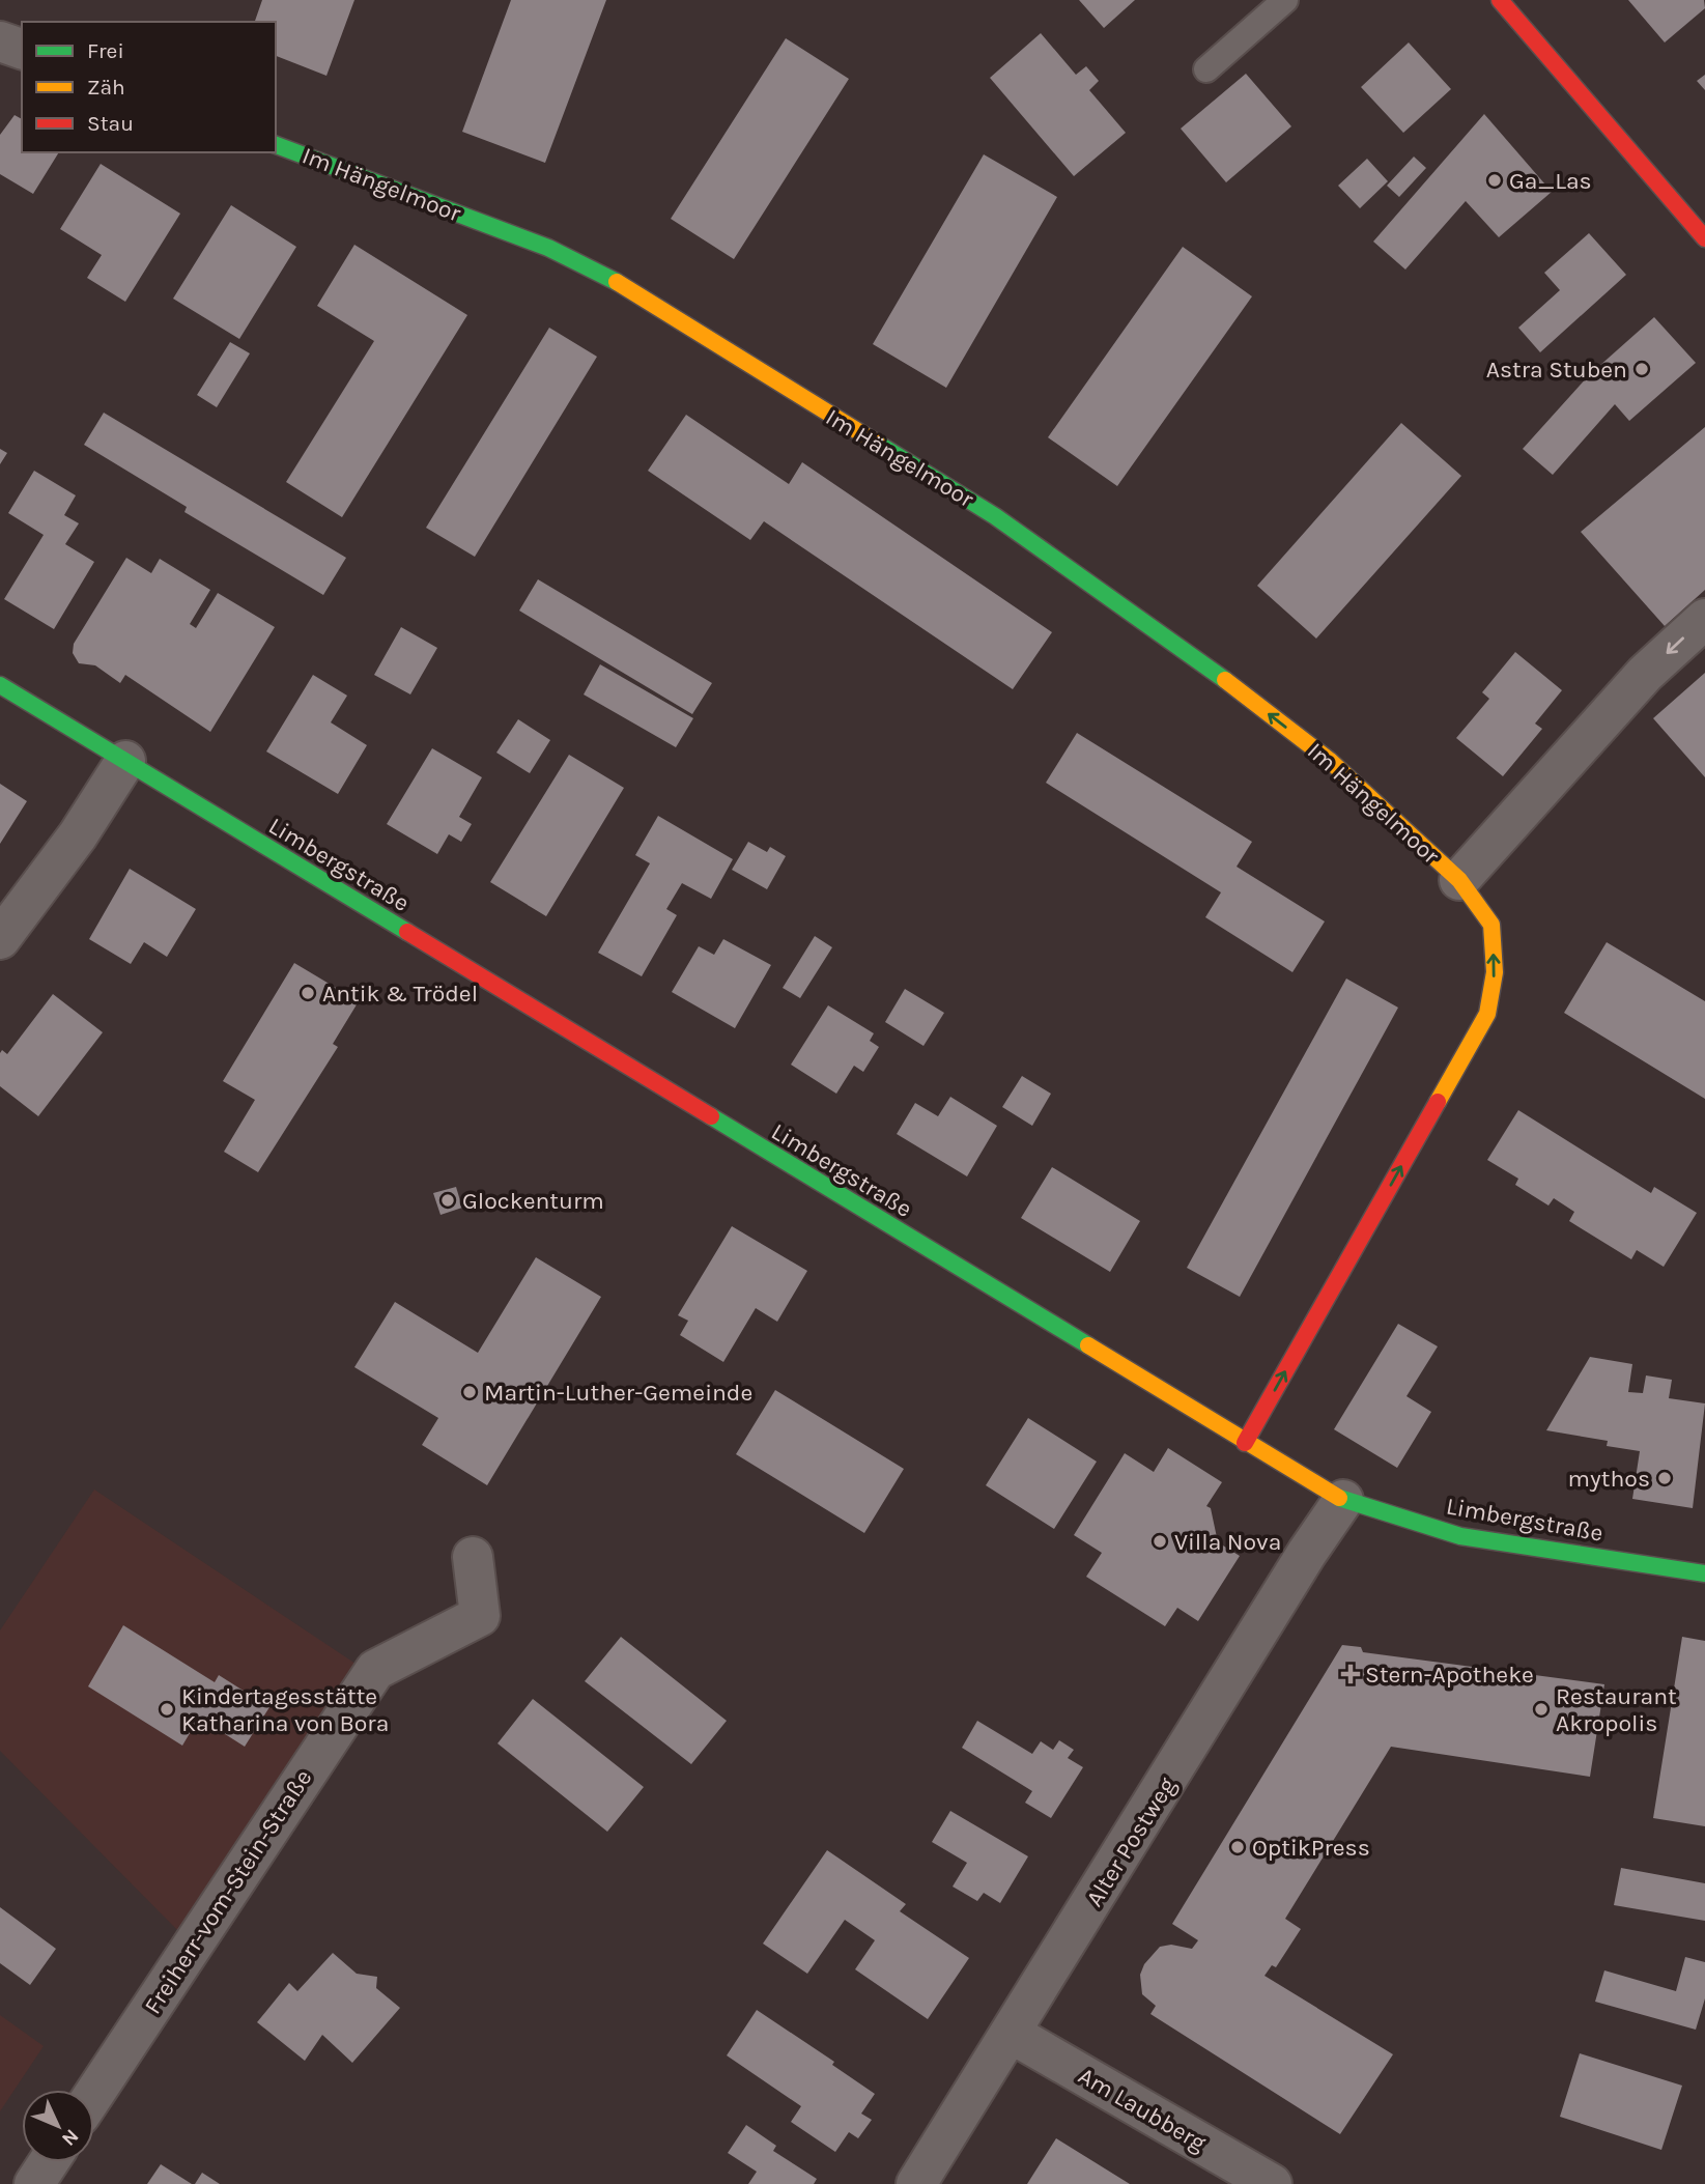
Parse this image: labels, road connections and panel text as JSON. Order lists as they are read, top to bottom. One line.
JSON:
{"streets":{"street":["Im Hängelmoor","Limbergstraße","Alter Postweg","Freiherr-vom-Stein-Straße","Am Laubberg"]},"crossings":[["Im Hängelmoor","Limbergstraße"],["Limbergstraße","Alter Postweg"],["Alter Postweg","Am Laubberg"]],"places":{"other":["Ga_Las","Astra Stuben","Antik & Trödel","Glockenturm","Martin-Luther-Gemeinde","mythos","Villa Nova","Kindertagesstätte Katharina von Bora","Restaurant Akropolis","OptikPress"],"health":["Stern-Apotheke"]},"legend":["Frei","Zäh","Stau"],"north":"bottom right"}
